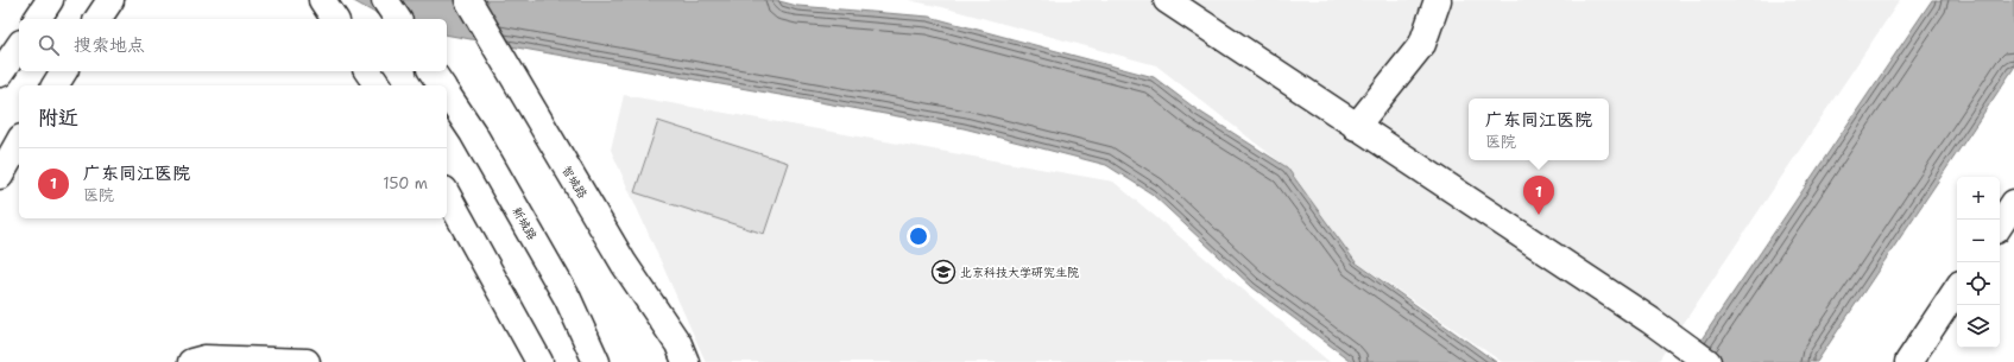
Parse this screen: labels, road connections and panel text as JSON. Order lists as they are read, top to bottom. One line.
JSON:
{"streets":{"street":["智城路","新城路"]},"places":{"school or university":["北京科技大学研究生院"]},"page":{"search":"搜索地点","heading":"附近","popup":["广东同江医院","医院"],"list":[{"mark":"1","name":"广东同江医院","note":"医院","value":"150 m"}],"pins":"1","map_buttons":["+","−"]}}
